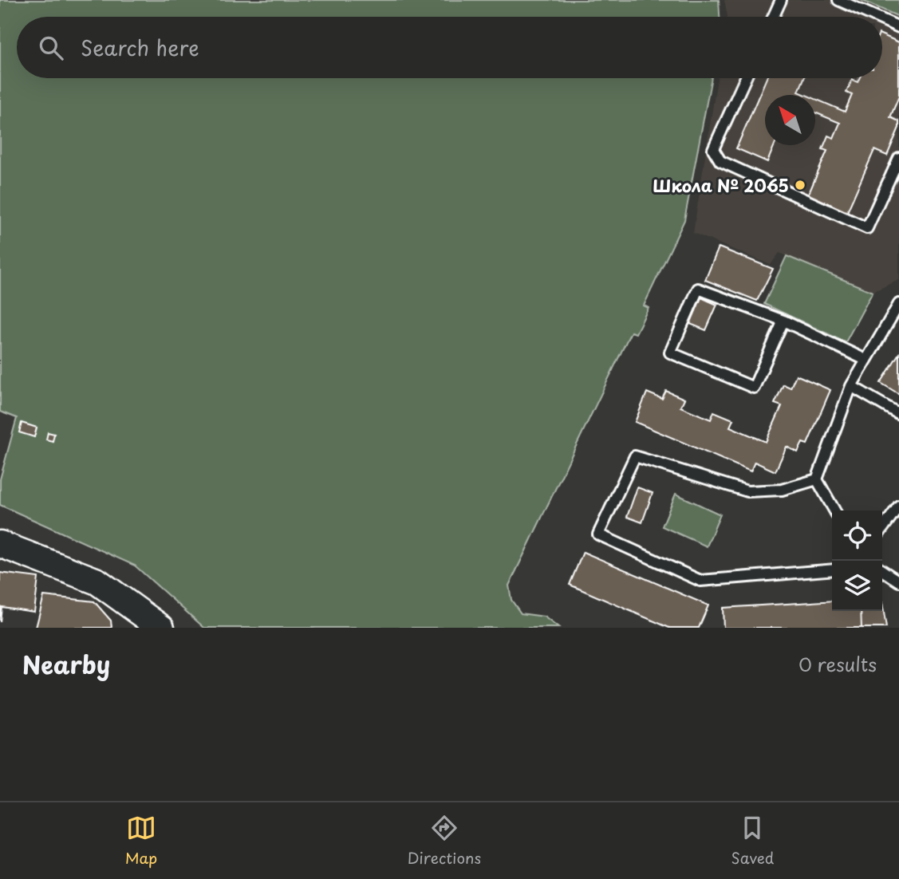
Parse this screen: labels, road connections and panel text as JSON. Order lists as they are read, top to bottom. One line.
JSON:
{"places":["Школа № 2065"],"north":"top left","page":{"search":"Search here","heading":["Nearby","0 results"],"nav":["Map","Directions","Saved"]}}
